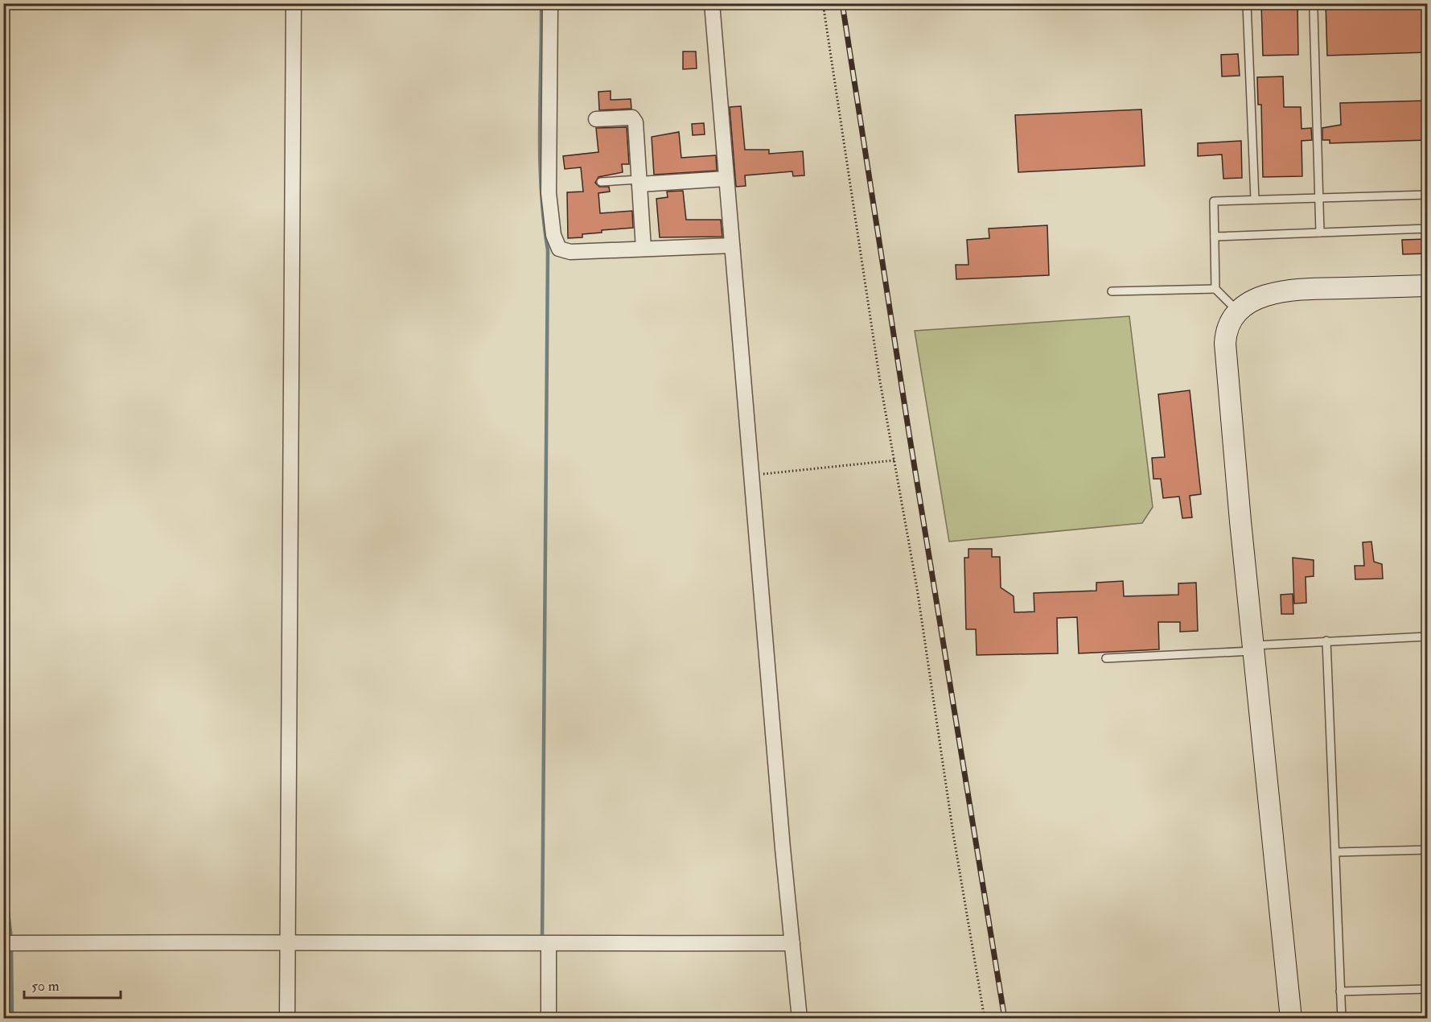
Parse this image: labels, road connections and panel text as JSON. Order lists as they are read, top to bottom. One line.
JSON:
{"scale_bar":"50 m"}
